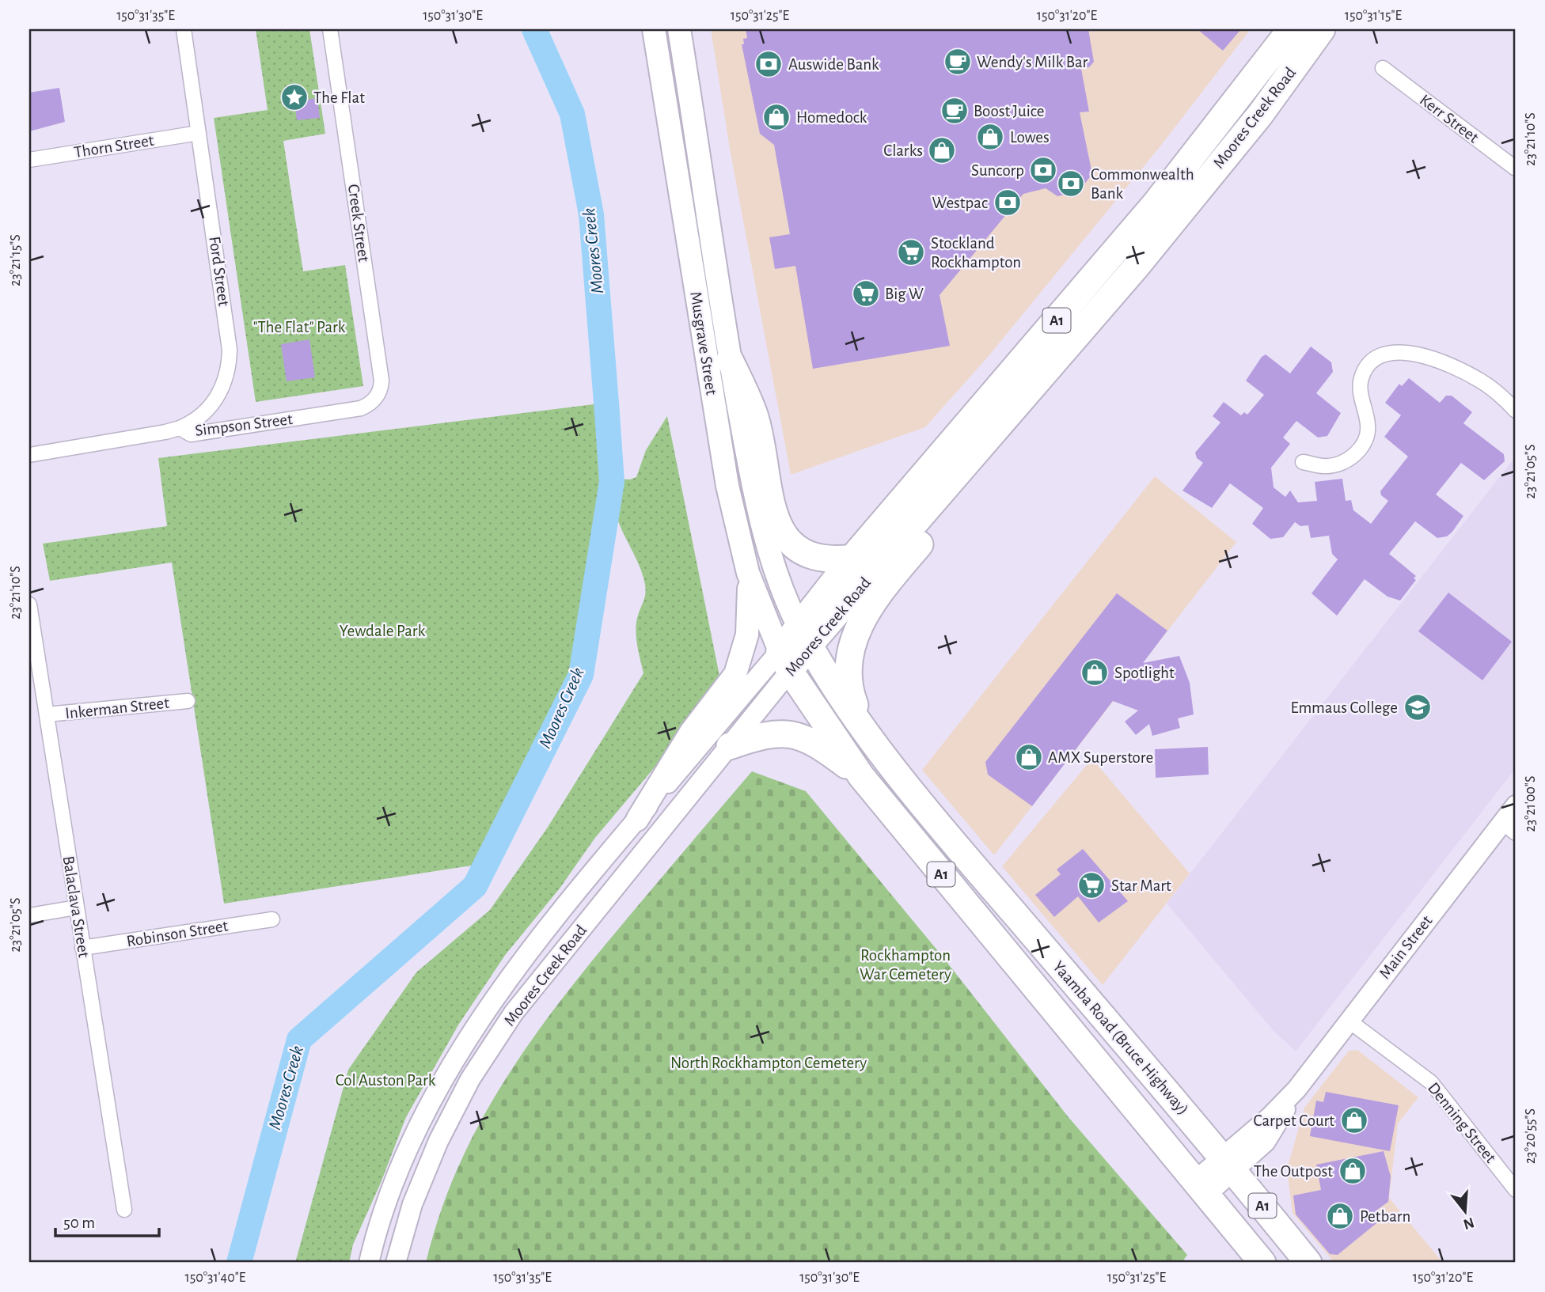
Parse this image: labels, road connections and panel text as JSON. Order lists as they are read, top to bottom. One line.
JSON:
{"streets":{"highway":["Moores Creek Road","A1","Yaamba Road (Bruce Highway)"],"main road":["Musgrave Street","Main Street"],"street":["Kerr Street","Thorn Street","Creek Street","Ford Street","Simpson Street","Inkerman Street","Balaclava Street","Robinson Street","Denning Street"]},"crossings":[["Moores Creek Road","A1"],["Moores Creek Road","Musgrave Street"],["Moores Creek Road","Yaamba Road (Bruce Highway)"],["Thorn Street","Ford Street"],["Creek Street","Simpson Street"],["Ford Street","Simpson Street"],["A1","Yaamba Road (Bruce Highway)"],["Musgrave Street","Yaamba Road (Bruce Highway)"],["Inkerman Street","Balaclava Street"],["Balaclava Street","Robinson Street"],["Main Street","Yaamba Road (Bruce Highway)"],["Main Street","Denning Street"]],"water":["Moores Creek"],"parks":["\"The Flat\" Park","Yewdale Park","Rockhampton War Cemetery","North Rockhampton Cemetery","Col Auston Park"],"places":{"cafe":["Wendy's Milk Bar","Boost Juice"],"bank":["Auswide Bank","Suncorp","Commonwealth Bank","Westpac"],"place":["The Flat"],"shop":["Homedock","Lowes","Clarks","Spotlight","AMX Superstore","Carpet Court","The Outpost","Petbarn"],"supermarket":["Stockland Rockhampton","Big W","Star Mart"],"school or university":["Emmaus College"]},"scale_bar":"50 m","north":"bottom","coordinates":["150°31'35\"E","150°31'30\"E","150°31'25\"E","150°31'20\"E","150°31'15\"E","23°21'10\"S","23°21'15\"S","23°21'05\"S","23°21'00\"S","23°20'55\"S","150°31'40\"E"]}
